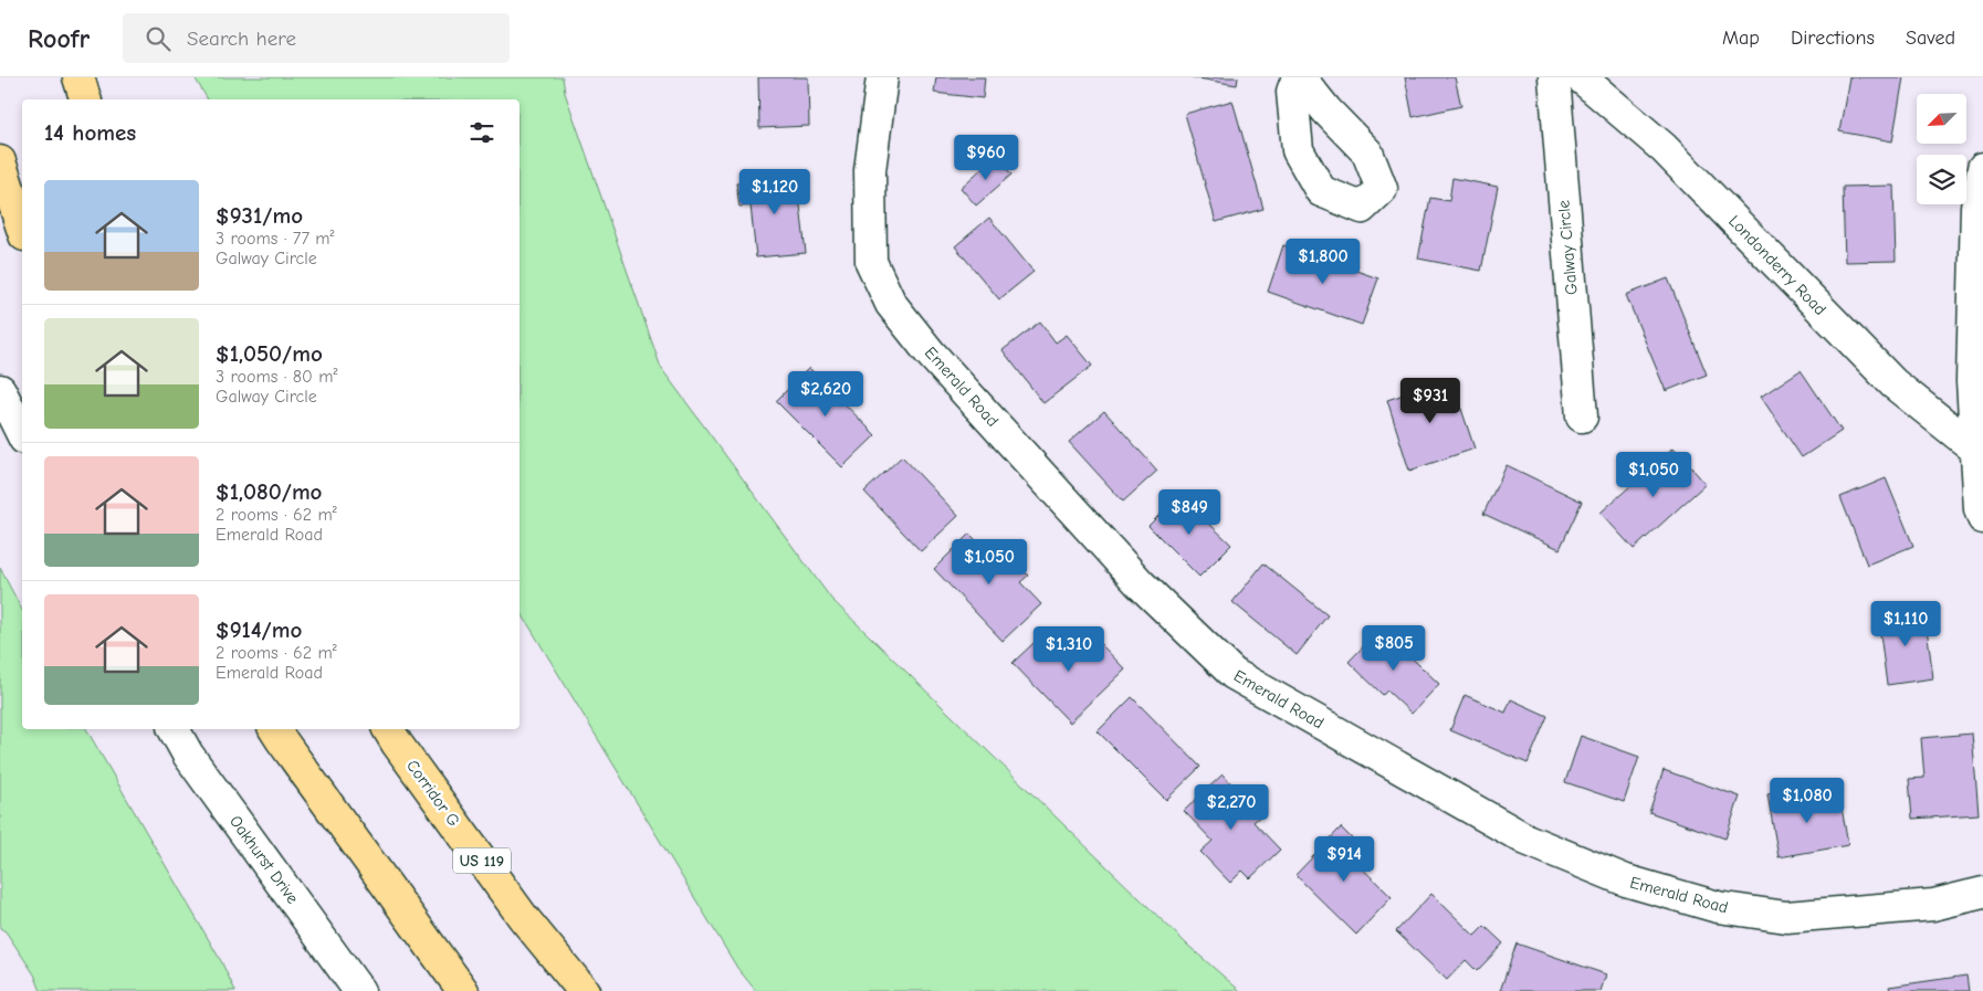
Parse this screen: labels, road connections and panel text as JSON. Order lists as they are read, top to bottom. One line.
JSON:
{"streets":{"highway":["Corridor G","US 119"],"street":["Galway Circle","Londonderry Road","Emerald Road","Oakhurst Drive"]},"north":"bottom left","page":{"header":"Roofr","search":"Search here","nav":["Map","Directions","Saved"],"heading":"14 homes","price":["$960","$1,120","$1,800","$2,620","$931","$1,050","$849","$1,050","$1,110","$805","$1,310","$1,080","$2,270","$914"],"list":[{"name":"$931/mo","note":"3 rooms · 77 m² · Galway Circle"},{"name":"$1,050/mo","note":"3 rooms · 80 m² · Galway Circle"},{"name":"$1,080/mo","note":"2 rooms · 62 m² · Emerald Road"},{"name":"$914/mo","note":"2 rooms · 62 m² · Emerald Road"}]}}
